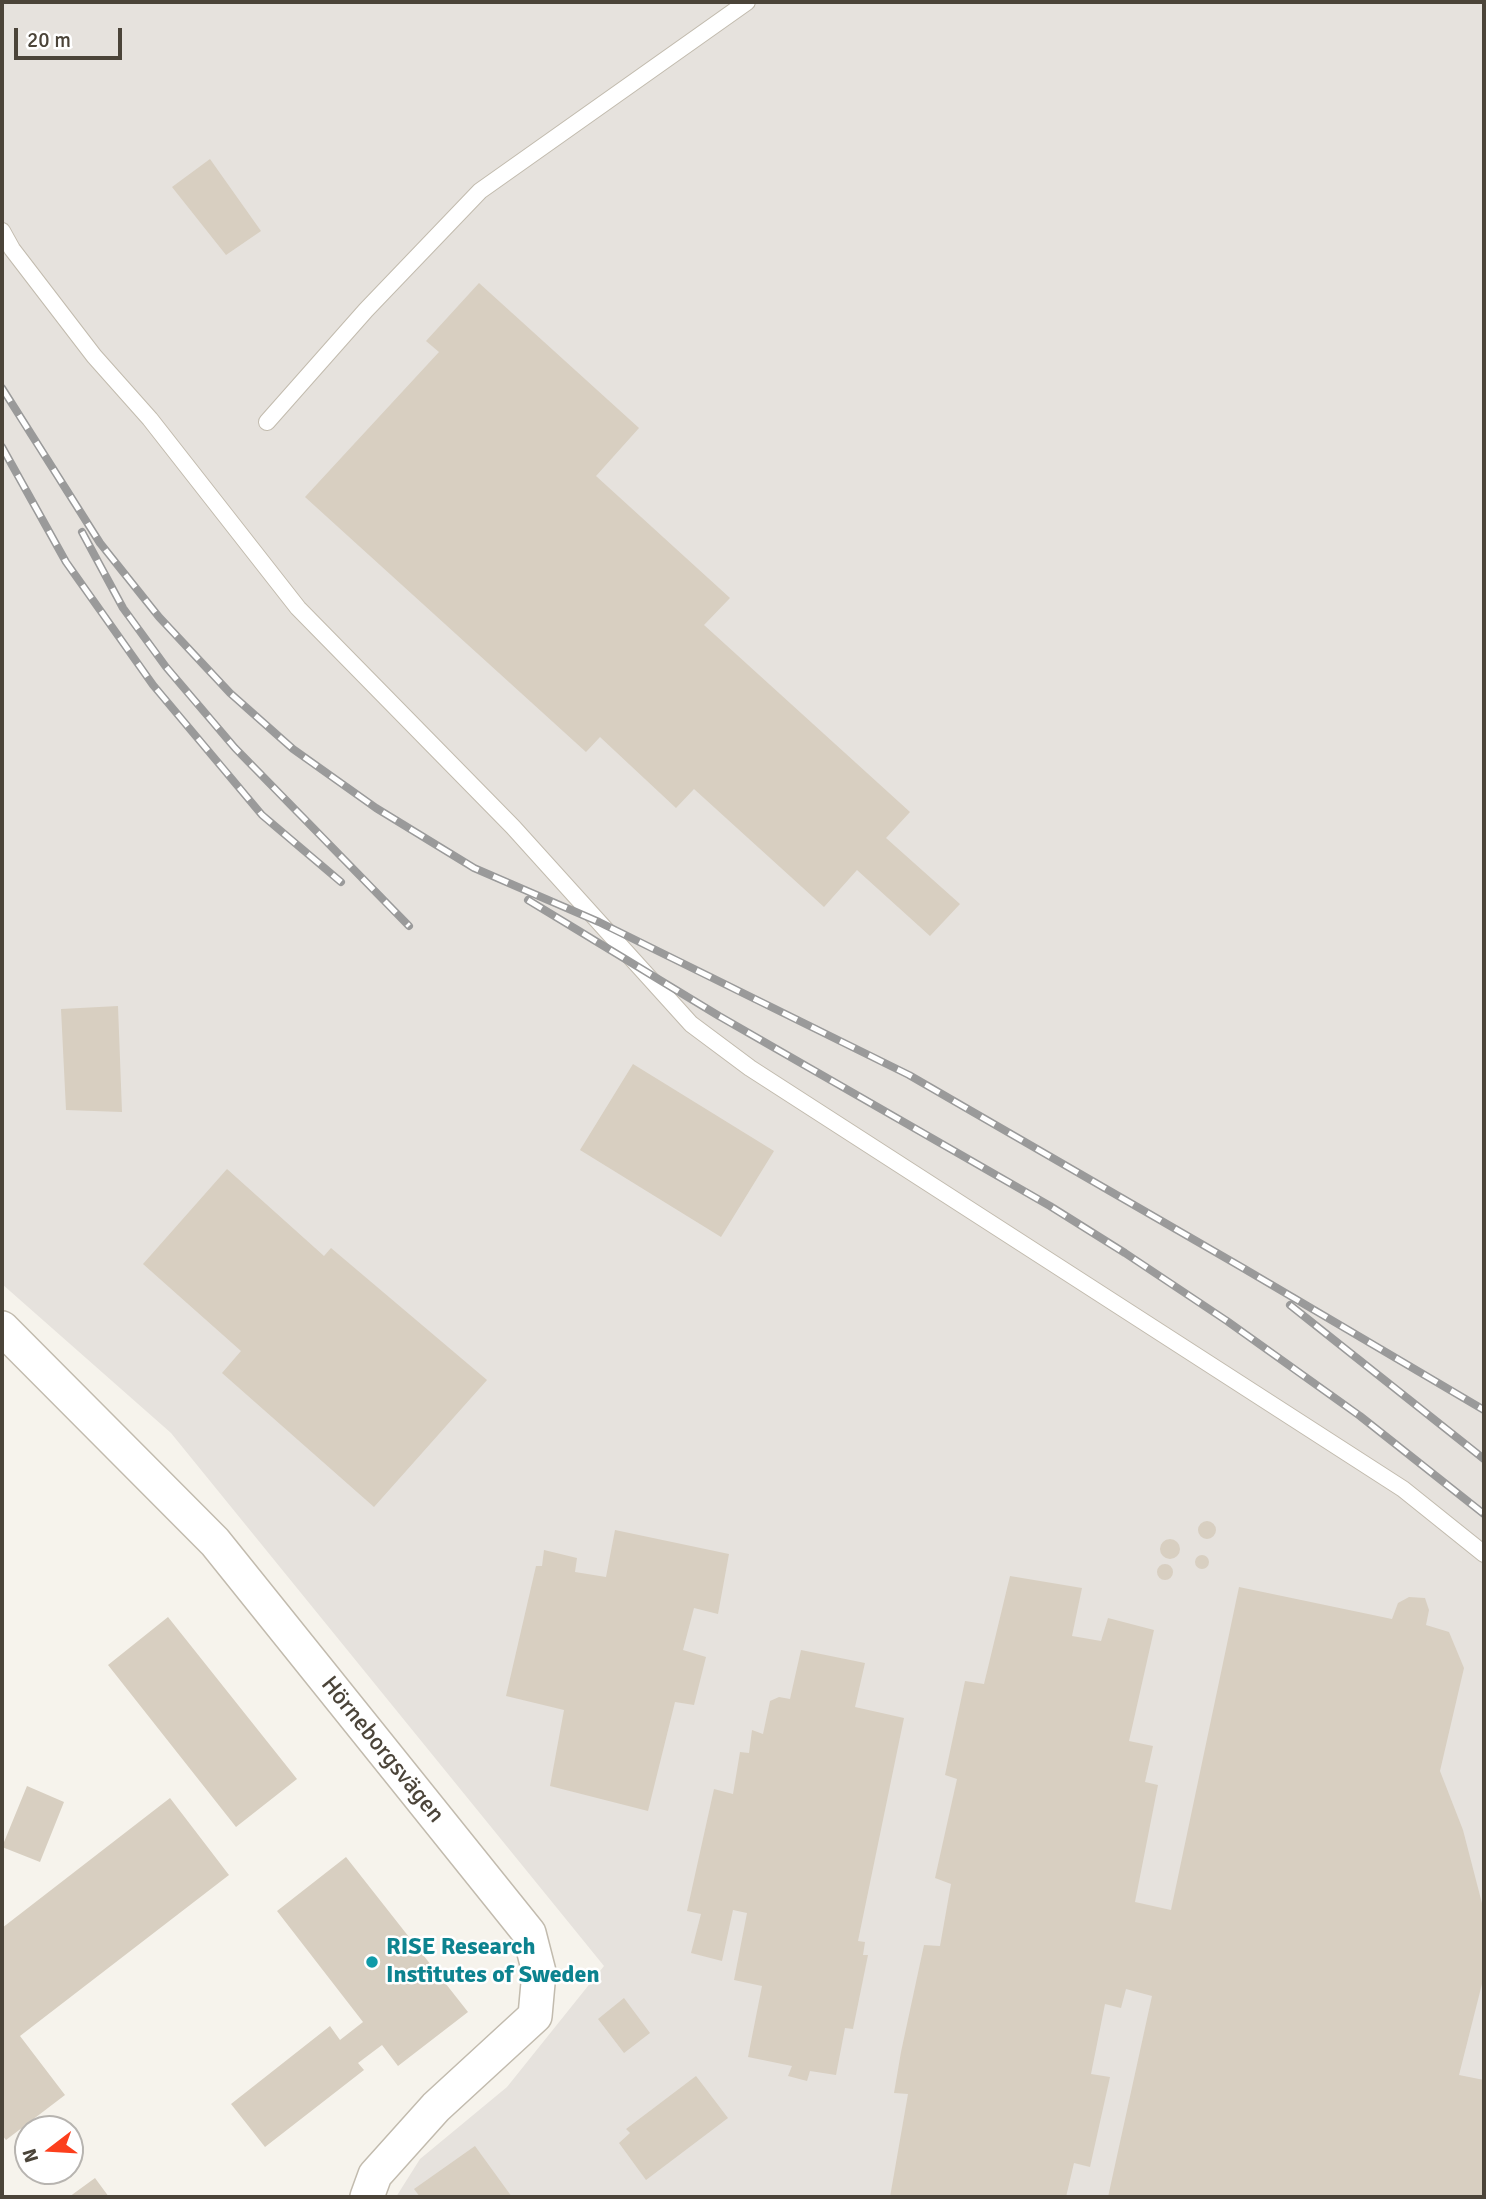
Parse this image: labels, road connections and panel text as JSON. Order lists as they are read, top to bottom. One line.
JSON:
{"streets":{"street":["Hörneborgsvägen"]},"places":["RISE Research Institutes of Sweden"],"scale_bar":"20 m","north":"left"}
